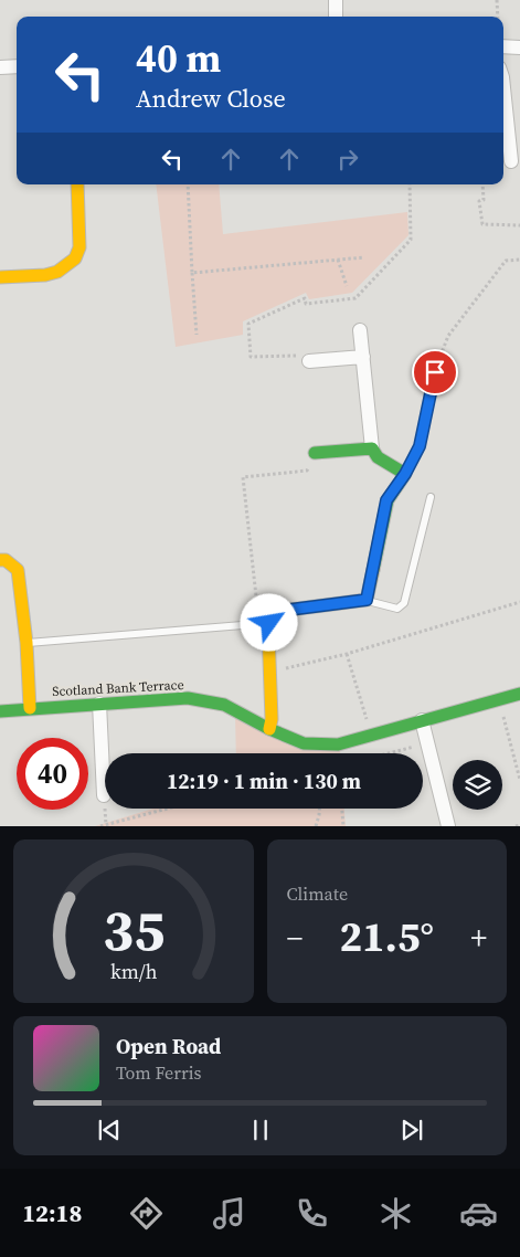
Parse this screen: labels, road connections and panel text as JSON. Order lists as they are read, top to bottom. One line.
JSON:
{"streets":{"street":["Scotland Bank Terrace"]},"page":{"turn":["40 m","Andrew Close"],"limit":"40","trip":"12:19 · 1 min · 130 m","tile":"Climate","heat":["−","21.5°","+"],"song":["Open Road","Tom Ferris"],"tabs":"12:18","gauge":["35","km/h"]}}
